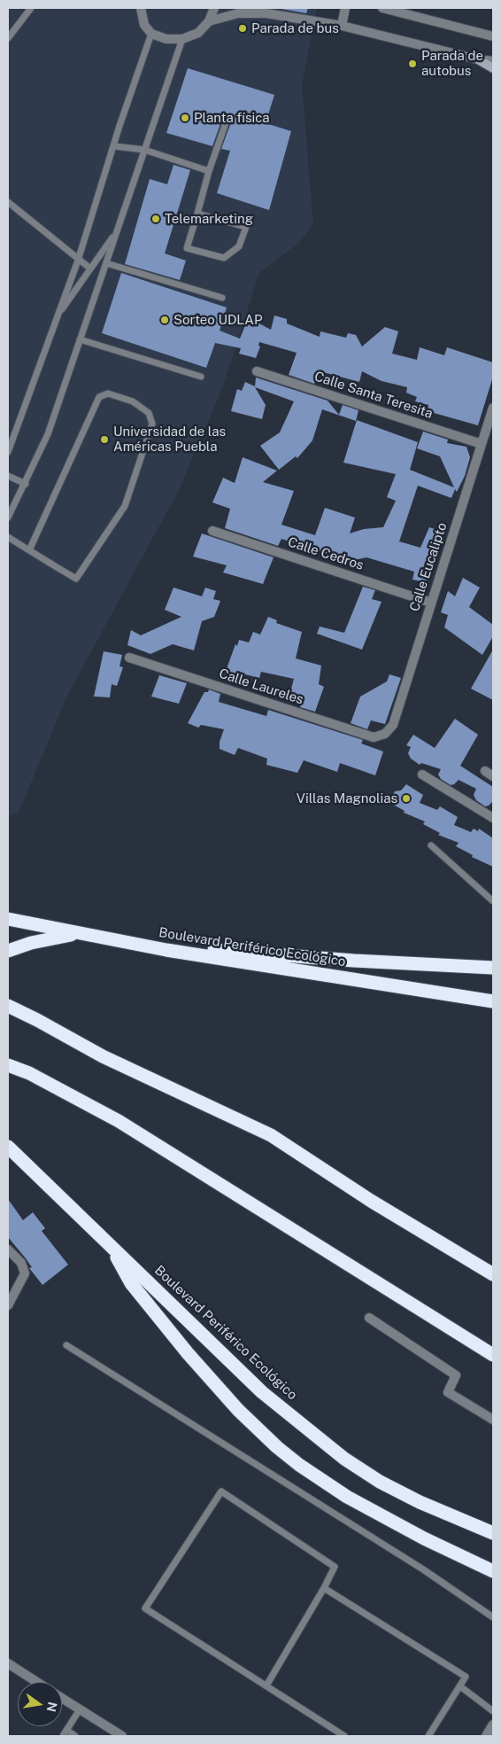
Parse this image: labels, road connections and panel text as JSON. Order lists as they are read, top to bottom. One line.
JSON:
{"streets":{"highway":["Boulevard Periférico Ecológico"],"street":["Calle Santa Teresita","Calle Cedros","Calle Eucalipto","Calle Laureles"]},"crossings":[["Calle Santa Teresita","Calle Eucalipto"],["Calle Cedros","Calle Eucalipto"],["Calle Eucalipto","Calle Laureles"]],"places":["Parada de bus","Parada de autobus","Planta física","Telemarketing","Sorteo UDLAP","Universidad de las Américas Puebla","Villas Magnolias"],"north":"right"}
